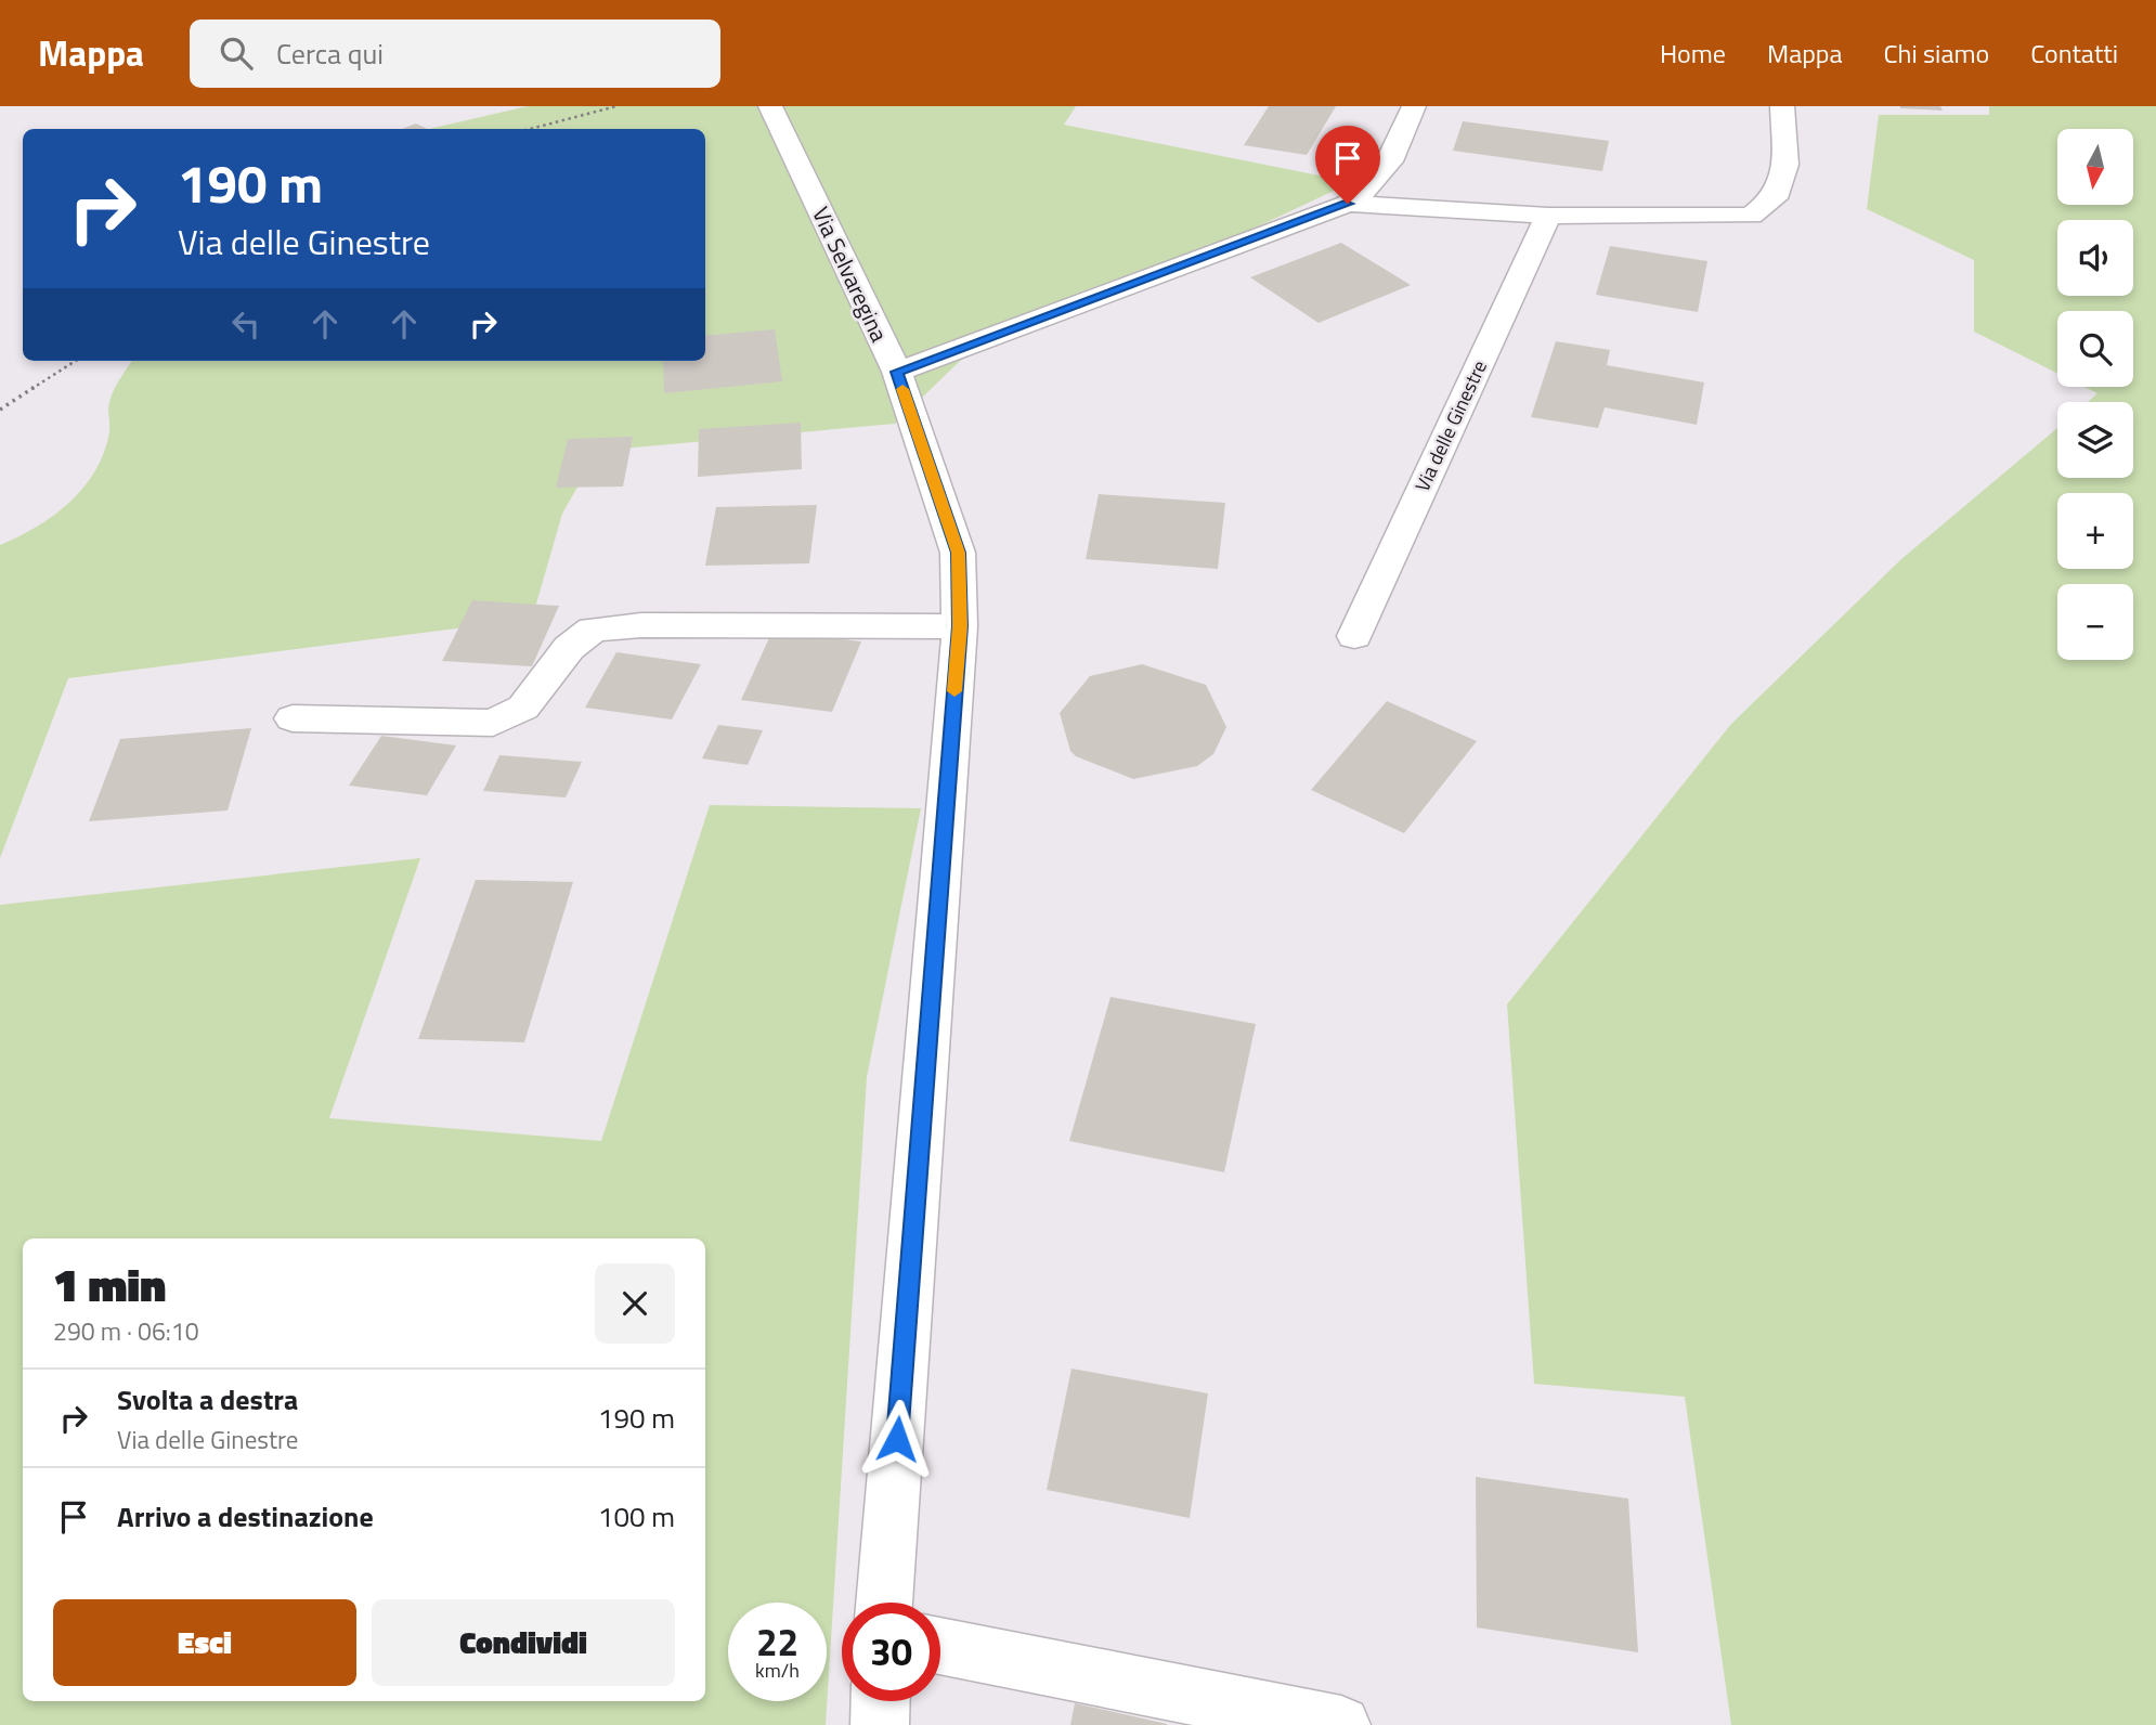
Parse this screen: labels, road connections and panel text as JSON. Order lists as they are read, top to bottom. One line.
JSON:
{"streets":{"street":["Via Selvaregina","Via delle Ginestre"]},"north":"bottom","page":{"header":"Mappa","search":"Cerca qui","nav":["Home","Mappa","Chi siamo","Contatti"],"map_buttons":["+","−"],"turn":["190 m","Via delle Ginestre"],"heading":["1 min","290 m · 06:10"],"list":[{"name":"Svolta a destra","note":"Via delle Ginestre","value":"190 m"},{"name":"Arrivo a destinazione","value":"100 m"}],"buttons":["Esci","Condividi"],"speed":"22 km/h","limit":"30"}}
